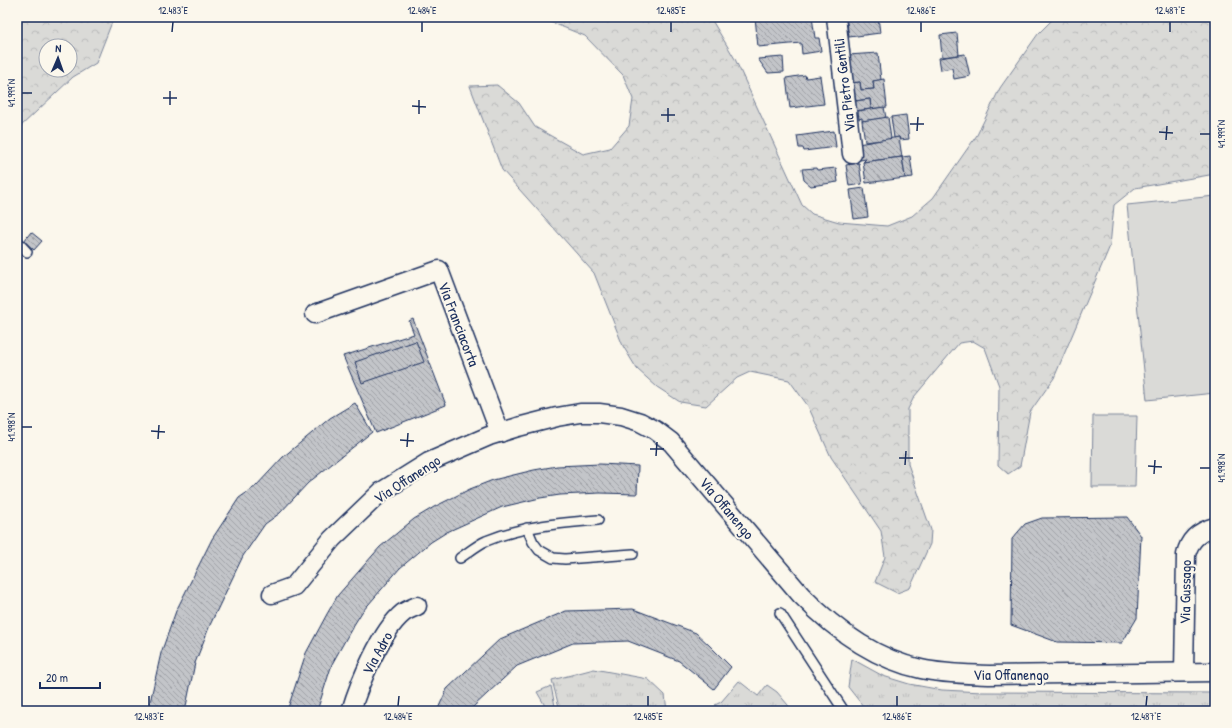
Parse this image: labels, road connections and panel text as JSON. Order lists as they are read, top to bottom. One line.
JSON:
{"streets":{"street":["Via Pietro Gentili","Via Franciacorta","Via Offanengo","Via Gussago","Via Adro"]},"crossings":[["Via Franciacorta","Via Offanengo"],["Via Offanengo","Via Gussago"]],"scale_bar":"20 m","north":"top","coordinates":["12.483°E","12.484°E","12.485°E","12.486°E","12.487°E","41.999°N","41.998°N"]}
